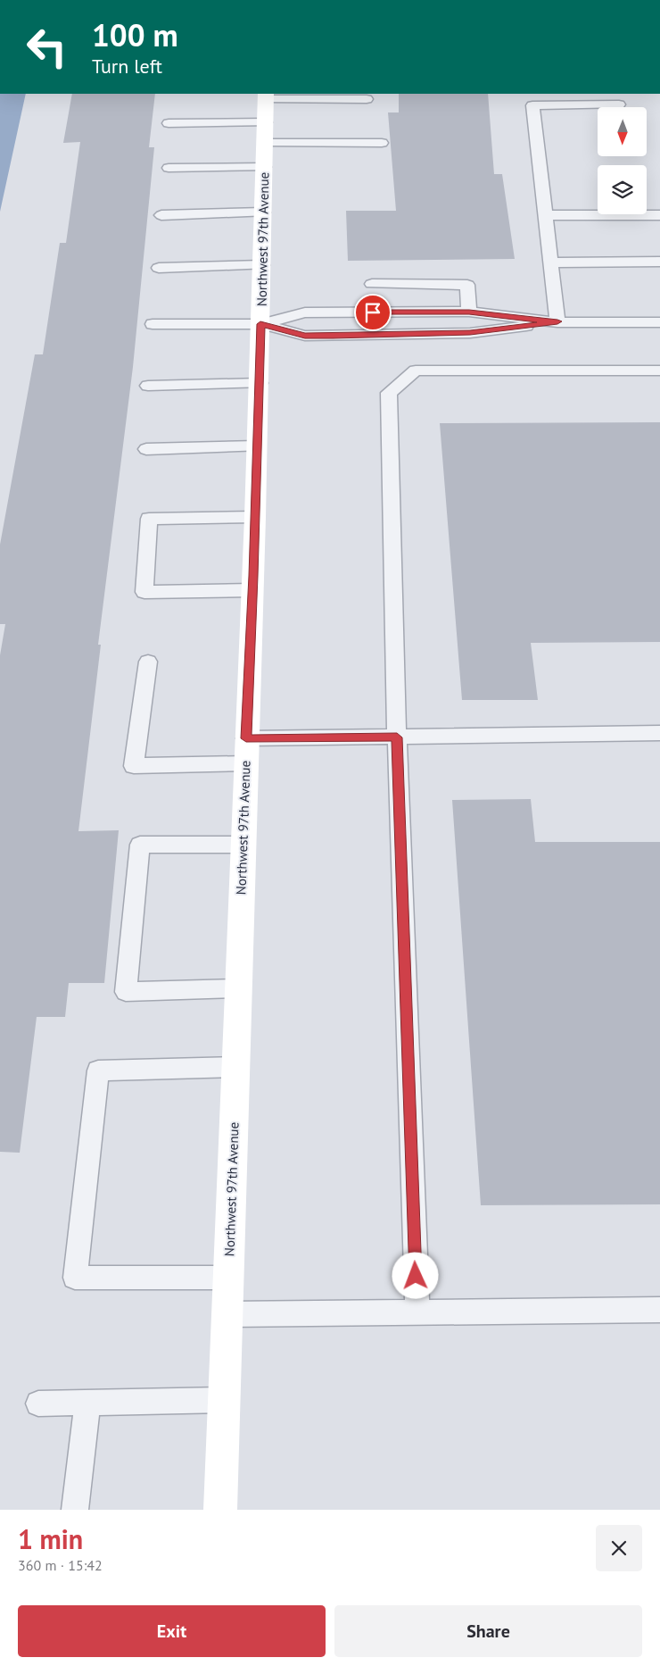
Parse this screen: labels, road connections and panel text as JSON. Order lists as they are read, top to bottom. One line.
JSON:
{"streets":{"street":["Northwest 97th Avenue"]},"north":"bottom","page":{"turn":["100 m","Turn left"],"heading":["1 min","360 m · 15:42"],"buttons":["Exit","Share"]}}
